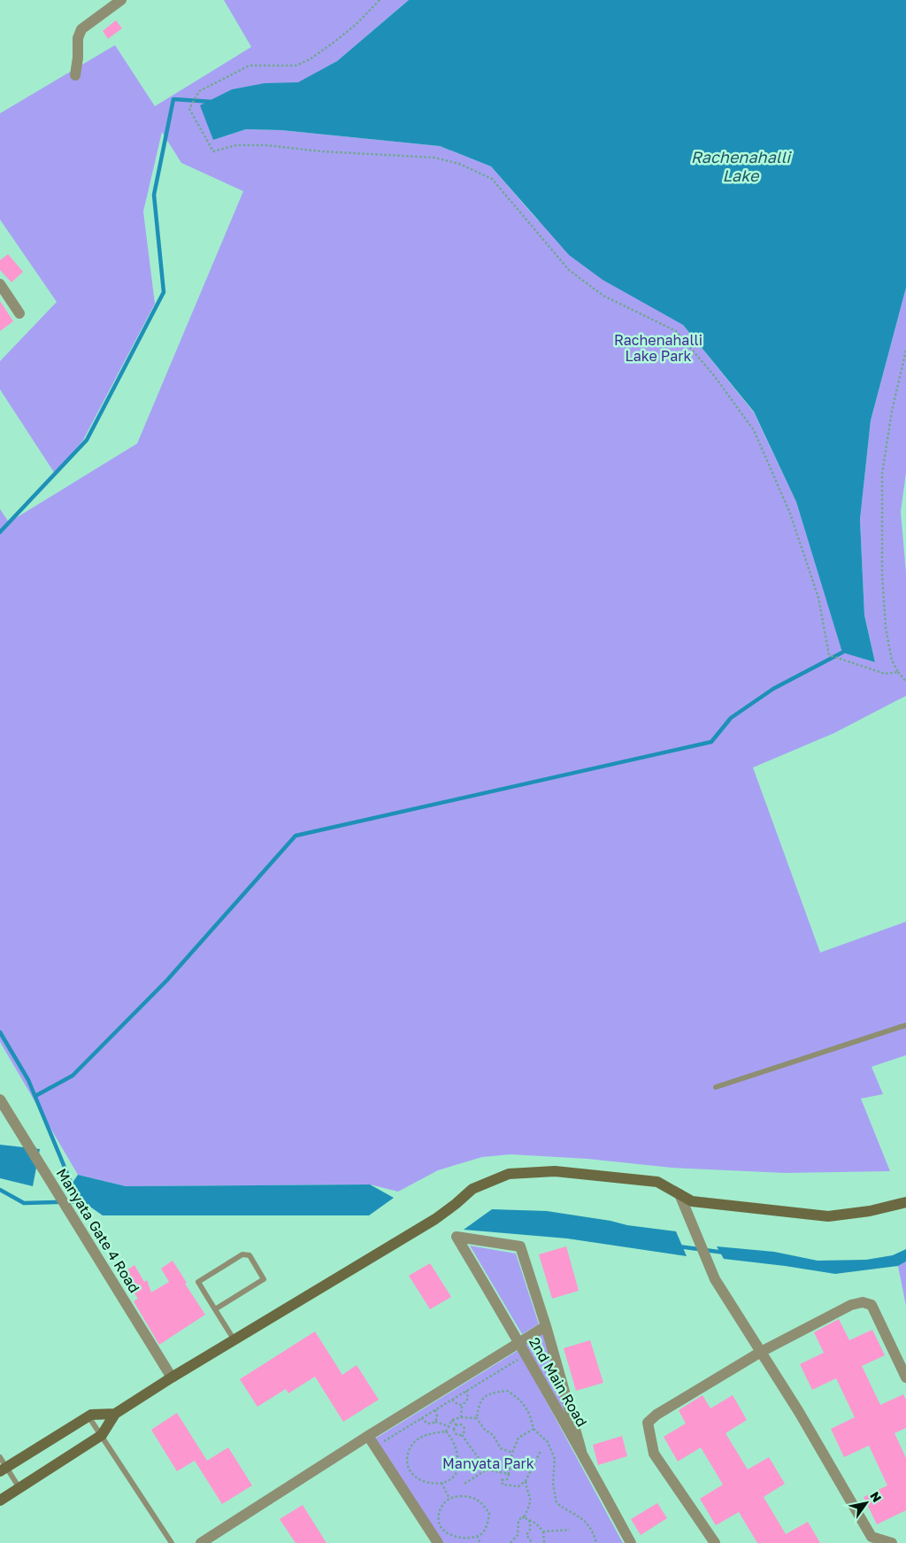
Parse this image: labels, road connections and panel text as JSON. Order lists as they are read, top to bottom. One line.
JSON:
{"streets":{"street":["Manyata Gate 4 Road","2nd Main Road"]},"water":["Rachenahalli Lake"],"parks":["Rachenahalli Lake Park","Manyata Park"],"north":"top right"}
